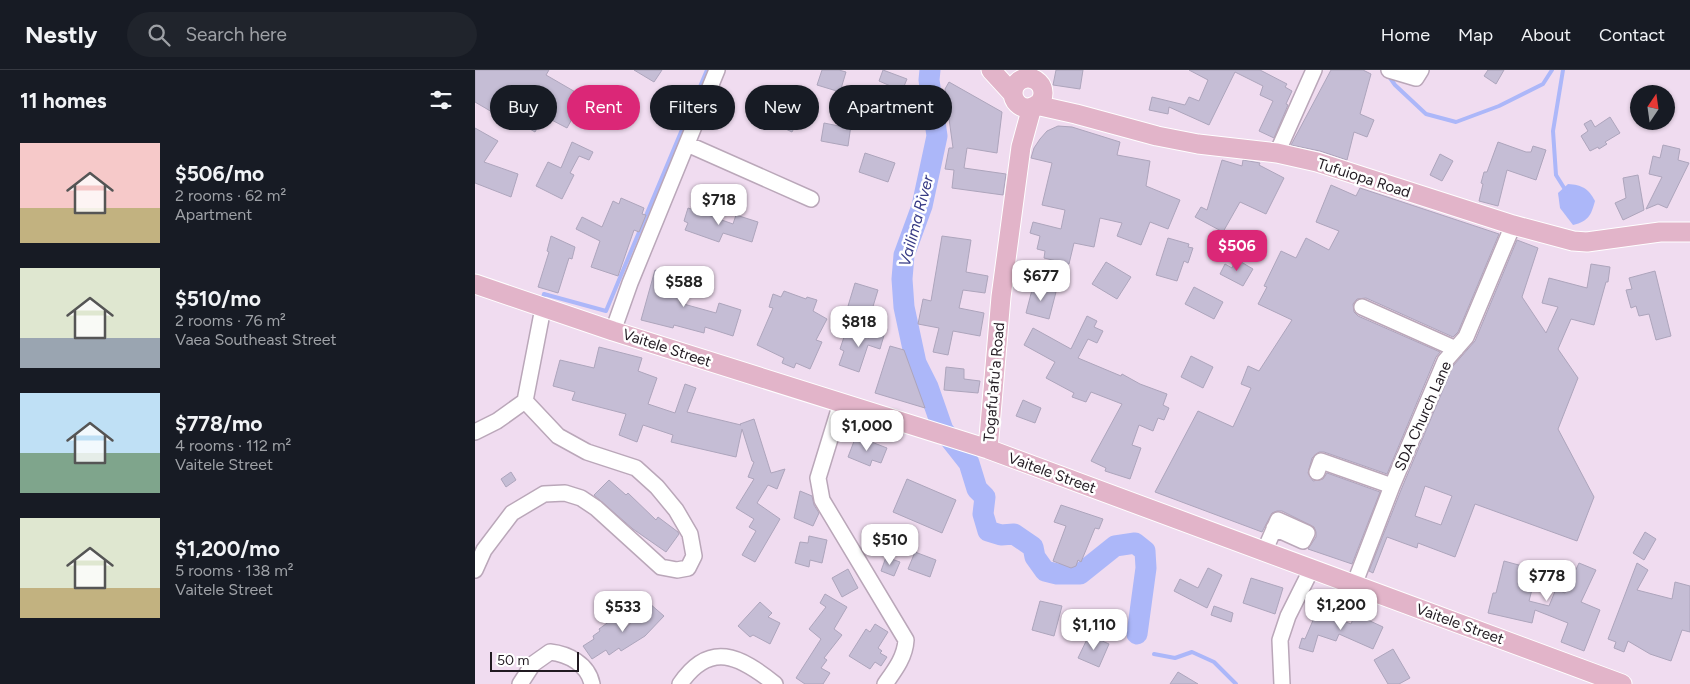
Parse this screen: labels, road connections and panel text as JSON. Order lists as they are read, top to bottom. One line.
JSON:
{"streets":{"main road":["Tufuiopa Road","Vaitele Street","Togafu'afu'a Road"],"street":["SDA Church Lane"]},"crossings":[["Tufuiopa Road","Togafu'afu'a Road"],["Tufuiopa Road","SDA Church Lane"],["Vaitele Street","Togafu'afu'a Road"],["Vaitele Street","SDA Church Lane"]],"water":["Vailima River"],"scale_bar":"50 m","north":"top","page":{"header":"Nestly","search":"Search here","nav":["Home","Map","About","Contact"],"heading":"11 homes","chip":["Buy","Rent","Filters","New","Apartment"],"list":[{"name":"$506/mo","note":"2 rooms · 62 m² · Apartment"},{"name":"$510/mo","note":"2 rooms · 76 m² · Vaea Southeast Street"},{"name":"$778/mo","note":"4 rooms · 112 m² · Vaitele Street"},{"name":"$1,200/mo","note":"5 rooms · 138 m² · Vaitele Street"}],"price":["$718","$506","$677","$588","$818","$1,000","$510","$778","$1,200","$533","$1,110"],"scale":"50 m"}}
